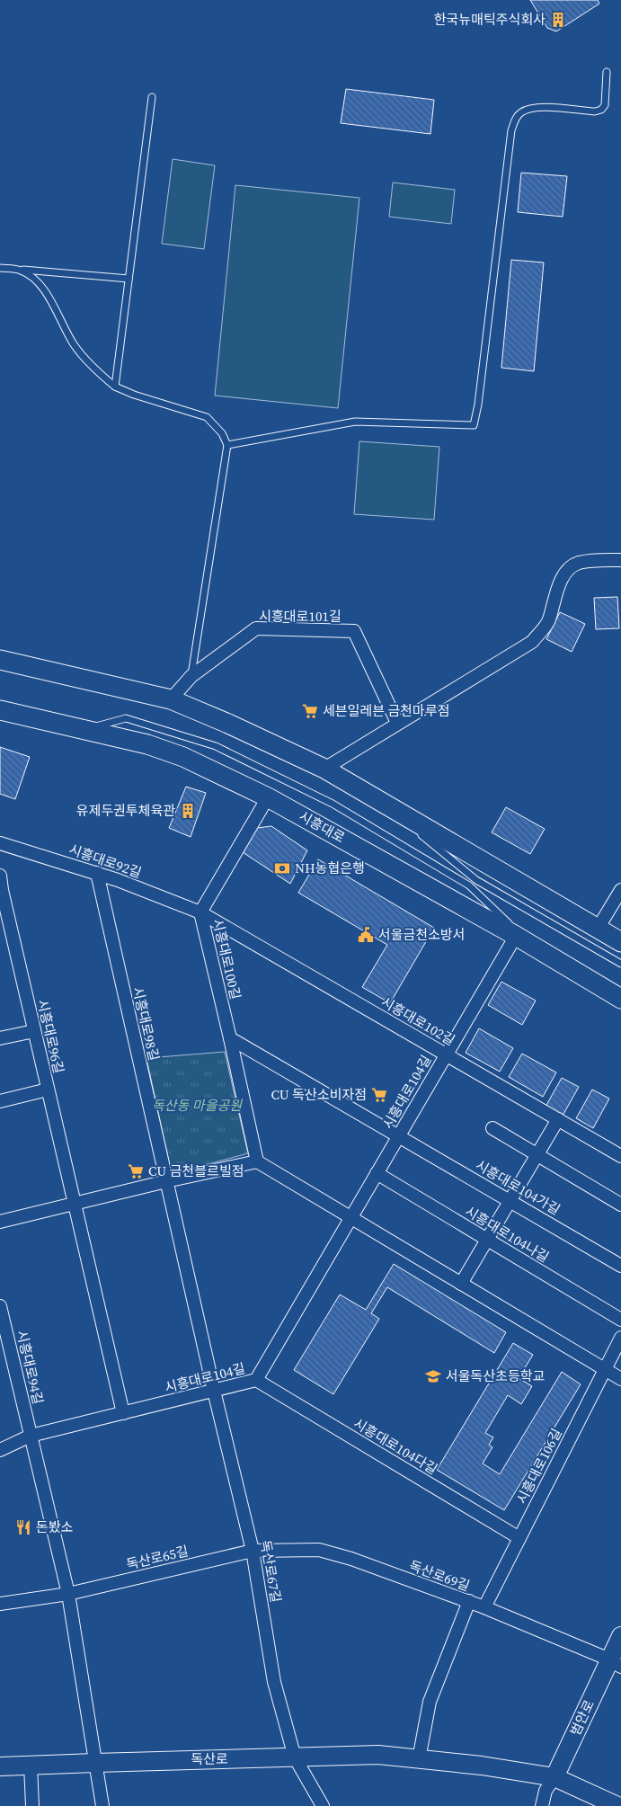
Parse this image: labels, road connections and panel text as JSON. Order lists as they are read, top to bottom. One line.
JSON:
{"streets":{"main road":["시흥대로","범안로","독산로"],"street":["시흥대로101길","시흥대로92길","시흥대로100길","시흥대로102길","시흥대로98길","시흥대로96길","시흥대로104길","시흥대로104가길","시흥대로104나길","시흥대로94길","시흥대로104다길","시흥대로106길","독산로65길","독산로67길","독산로69길"]},"crossings":[["시흥대로","시흥대로100길"],["시흥대로","시흥대로104길"],["시흥대로92길","시흥대로100길"],["시흥대로92길","시흥대로102길"],["시흥대로92길","시흥대로98길"],["시흥대로100길","시흥대로102길"],["시흥대로102길","시흥대로104길"],["시흥대로98길","시흥대로104길"],["시흥대로98길","독산로67길"],["시흥대로96길","시흥대로104길"],["시흥대로104길","시흥대로104가길"],["시흥대로104길","시흥대로104나길"],["시흥대로104길","시흥대로94길"],["시흥대로104길","시흥대로104다길"],["시흥대로104길","독산로67길"],["시흥대로104다길","시흥대로106길"],["시흥대로106길","독산로69길"],["독산로65길","독산로67길"],["독산로65길","독산로69길"],["독산로67길","독산로69길"],["독산로67길","독산로"],["독산로69길","범안로"],["범안로","독산로"]],"parks":["독산동 마을공원"],"places":{"building":["한국뉴매틱주식회사","유제두권투체육관"],"supermarket":["세븐일레븐 금천마루점","CU 독산소비자점","CU 금천블르빌점"],"bank":["NH농협은행"],"public building":["서울금천소방서"],"school or university":["서울독산초등학교"],"restaurant":["돈봤소"]}}
